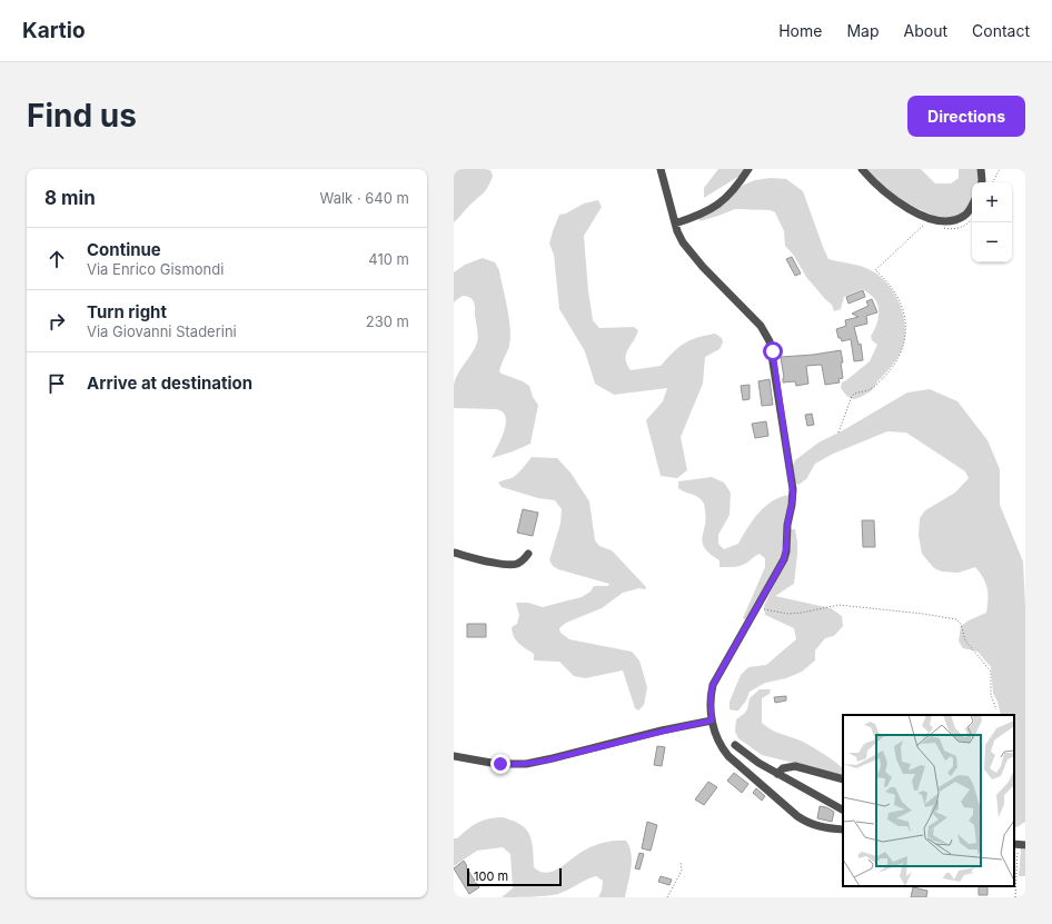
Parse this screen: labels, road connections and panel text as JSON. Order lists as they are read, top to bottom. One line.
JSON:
{"scale_bar":"100 m","page":{"header":"Kartio","nav":["Home","Map","About","Contact"],"buttons":"Directions","title":"Find us","heading":["8 min","Walk · 640 m"],"map_buttons":["+","−"],"list":[["Continue","Via Enrico Gismondi","410 m"],["Turn right","Via Giovanni Staderini","230 m"],"Arrive at destination"],"scale":"100 m"}}
